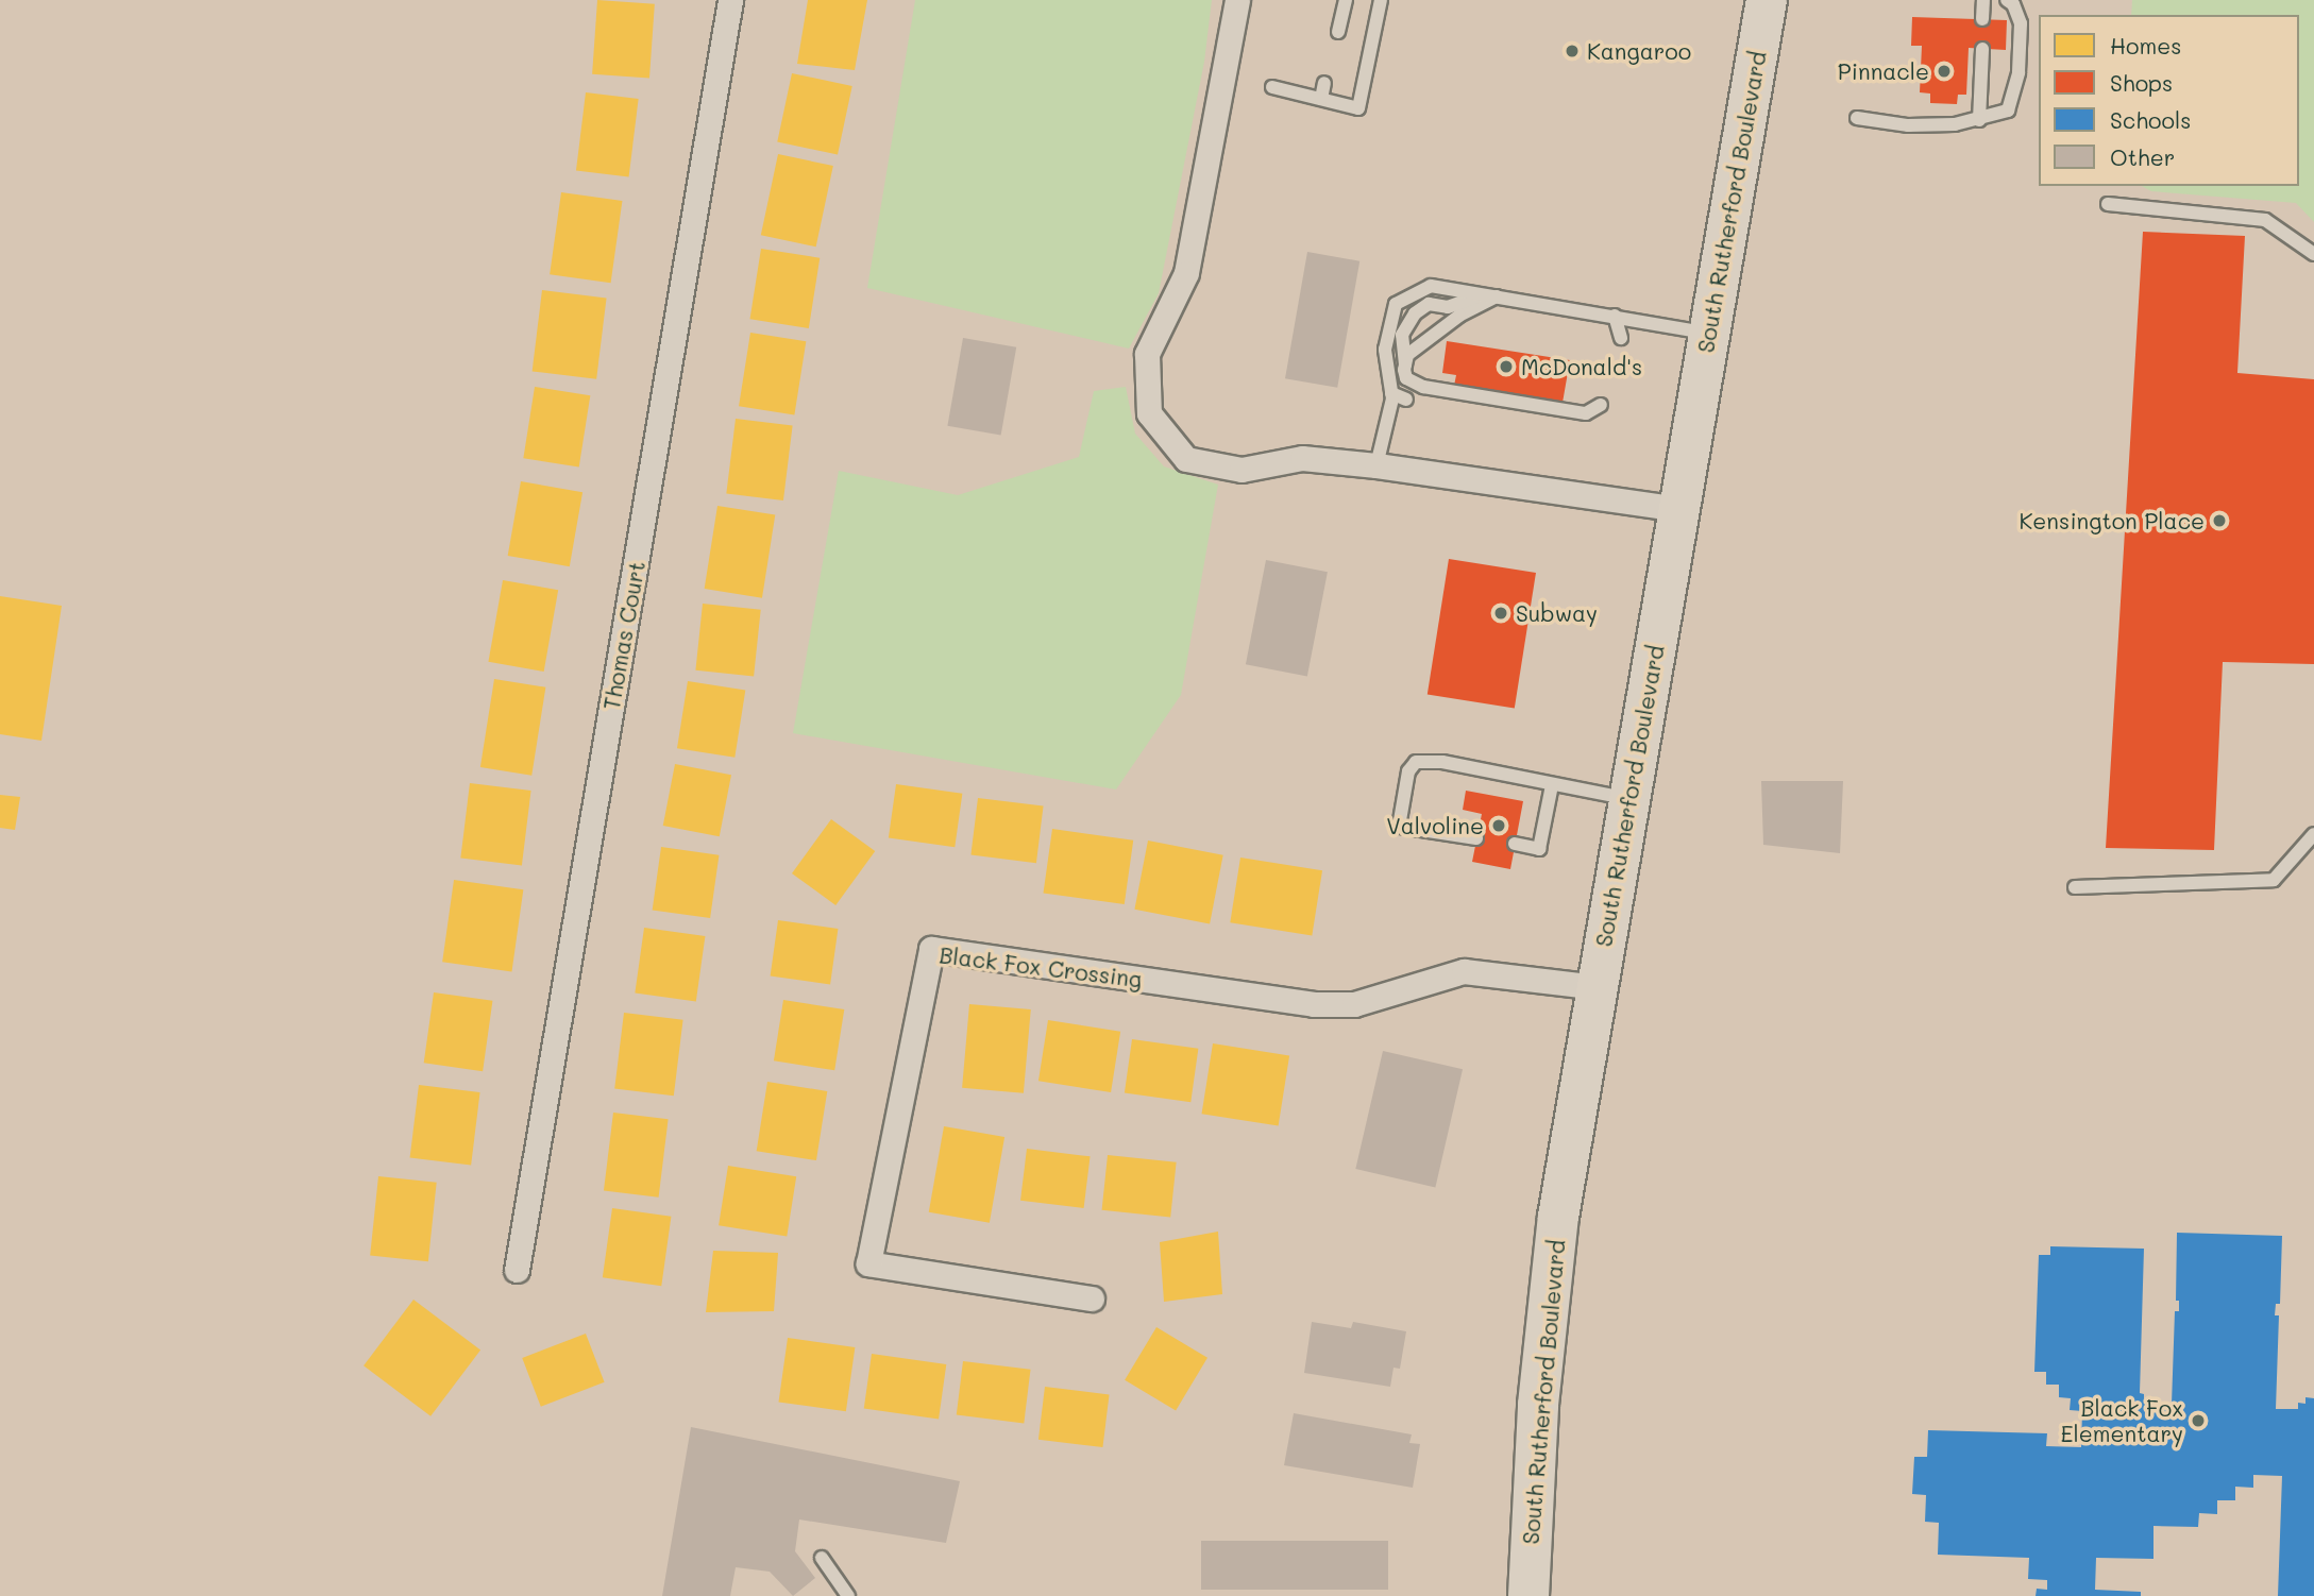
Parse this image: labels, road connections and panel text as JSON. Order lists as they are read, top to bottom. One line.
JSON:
{"streets":{"highway":["South Rutherford Boulevard"],"street":["Thomas Court","Black Fox Crossing"]},"crossings":[["South Rutherford Boulevard","Black Fox Crossing"]],"places":["Kangaroo","Pinnacle","McDonald's","Kensington Place","Subway","Valvoline","Black Fox Elementary"],"legend":["Homes","Shops","Schools","Other"]}
